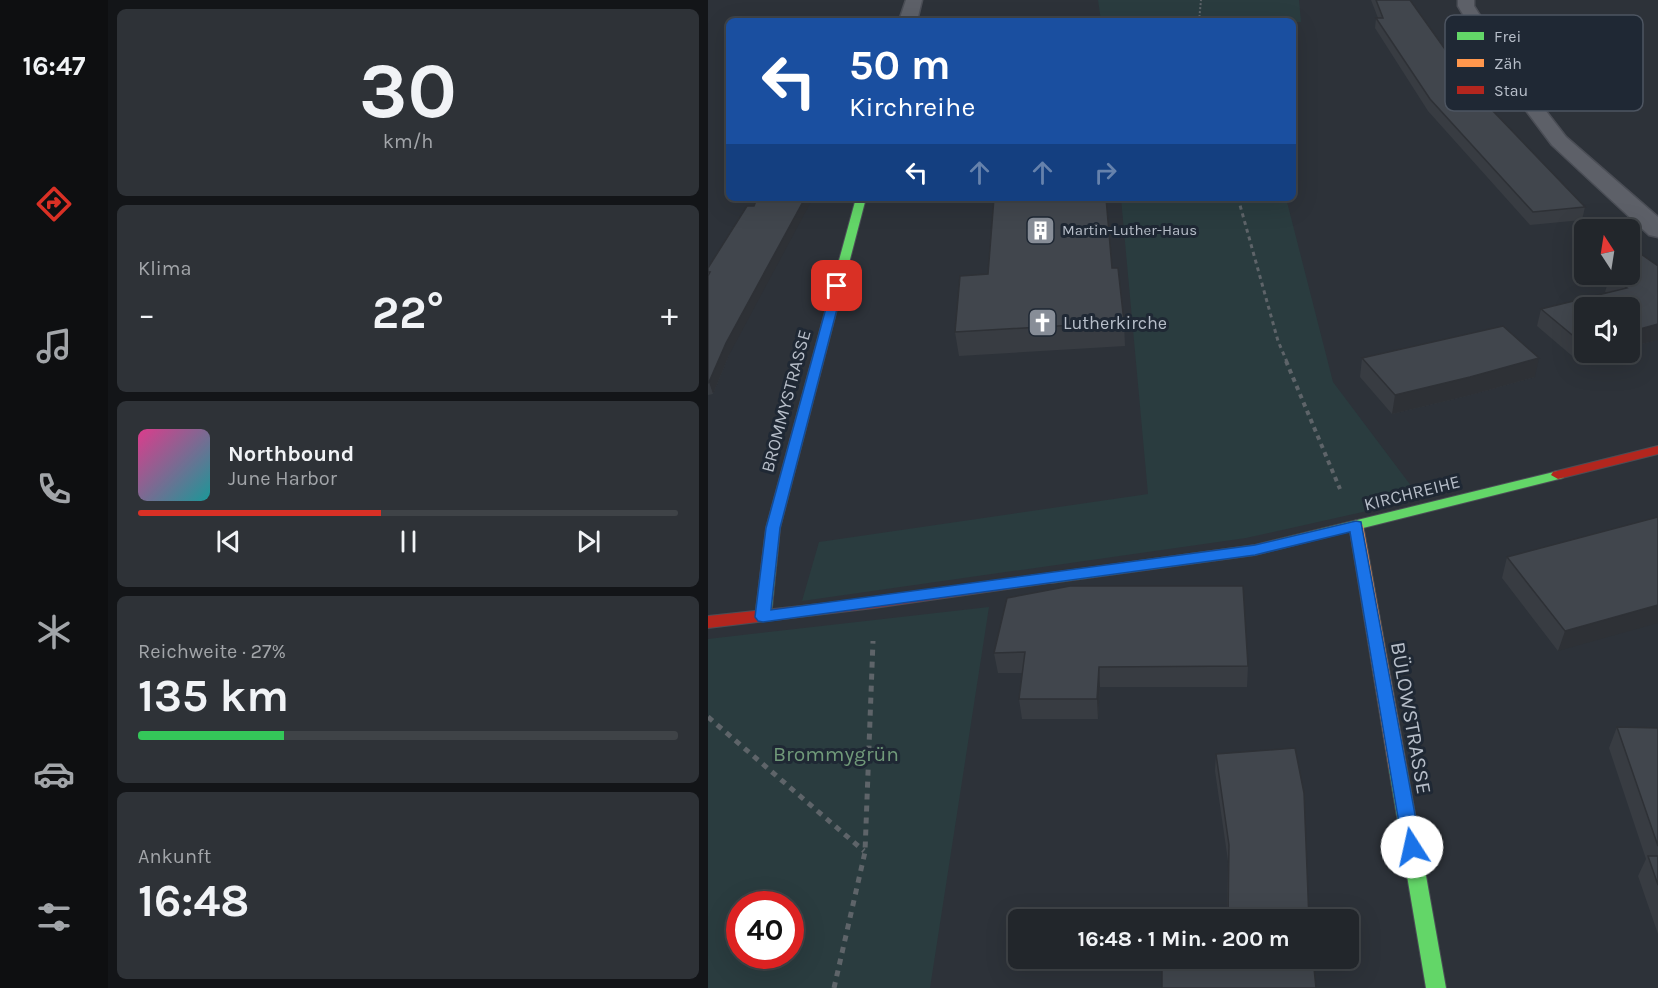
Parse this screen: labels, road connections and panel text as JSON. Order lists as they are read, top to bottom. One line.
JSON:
{"streets":{"street":["BROMMYSTRASSE","KIRCHREIHE","BÜLOWSTRASSE"]},"crossings":[["BROMMYSTRASSE","KIRCHREIHE"],["KIRCHREIHE","BÜLOWSTRASSE"]],"parks":["Brommygrün"],"places":{"building":["Martin-Luther-Haus"],"church":["Lutherkirche"]},"legend":["Frei","Zäh","Stau"],"north":"top","page":{"tabs":"16:47","tile":[["30","km/h"],"Klima",["Reichweite · 27%","135 km"],["Ankunft","16:48"]],"turn":["50 m","Kirchreihe"],"heat":["−","22°","+"],"song":["Northbound","June Harbor"],"limit":"40","trip":"16:48 · 1 Min. · 200 m"}}
